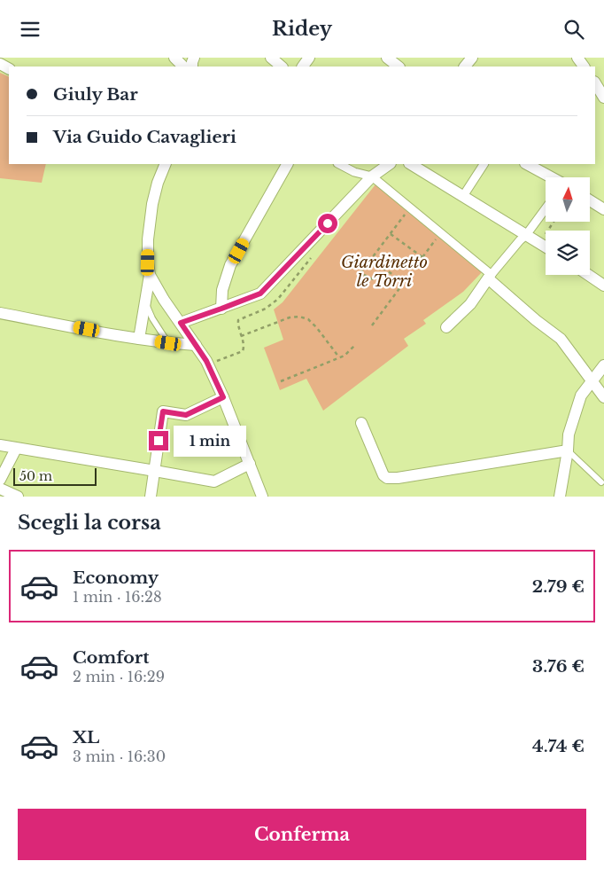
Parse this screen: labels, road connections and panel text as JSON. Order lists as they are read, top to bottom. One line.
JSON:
{"parks":["Giardinetto le Torri"],"scale_bar":"50 m","north":"top","page":{"header":"Ridey","banner":["Giuly Bar","Via Guido Cavaglieri"],"bubble":"1 min","scale":"50 m","heading":"Scegli la corsa","list":[{"name":"Economy","note":"1 min · 16:28","value":"2.79 €"},{"name":"Comfort","note":"2 min · 16:29","value":"3.76 €"},{"name":"XL","note":"3 min · 16:30","value":"4.74 €"}],"buttons":"Conferma"}}
